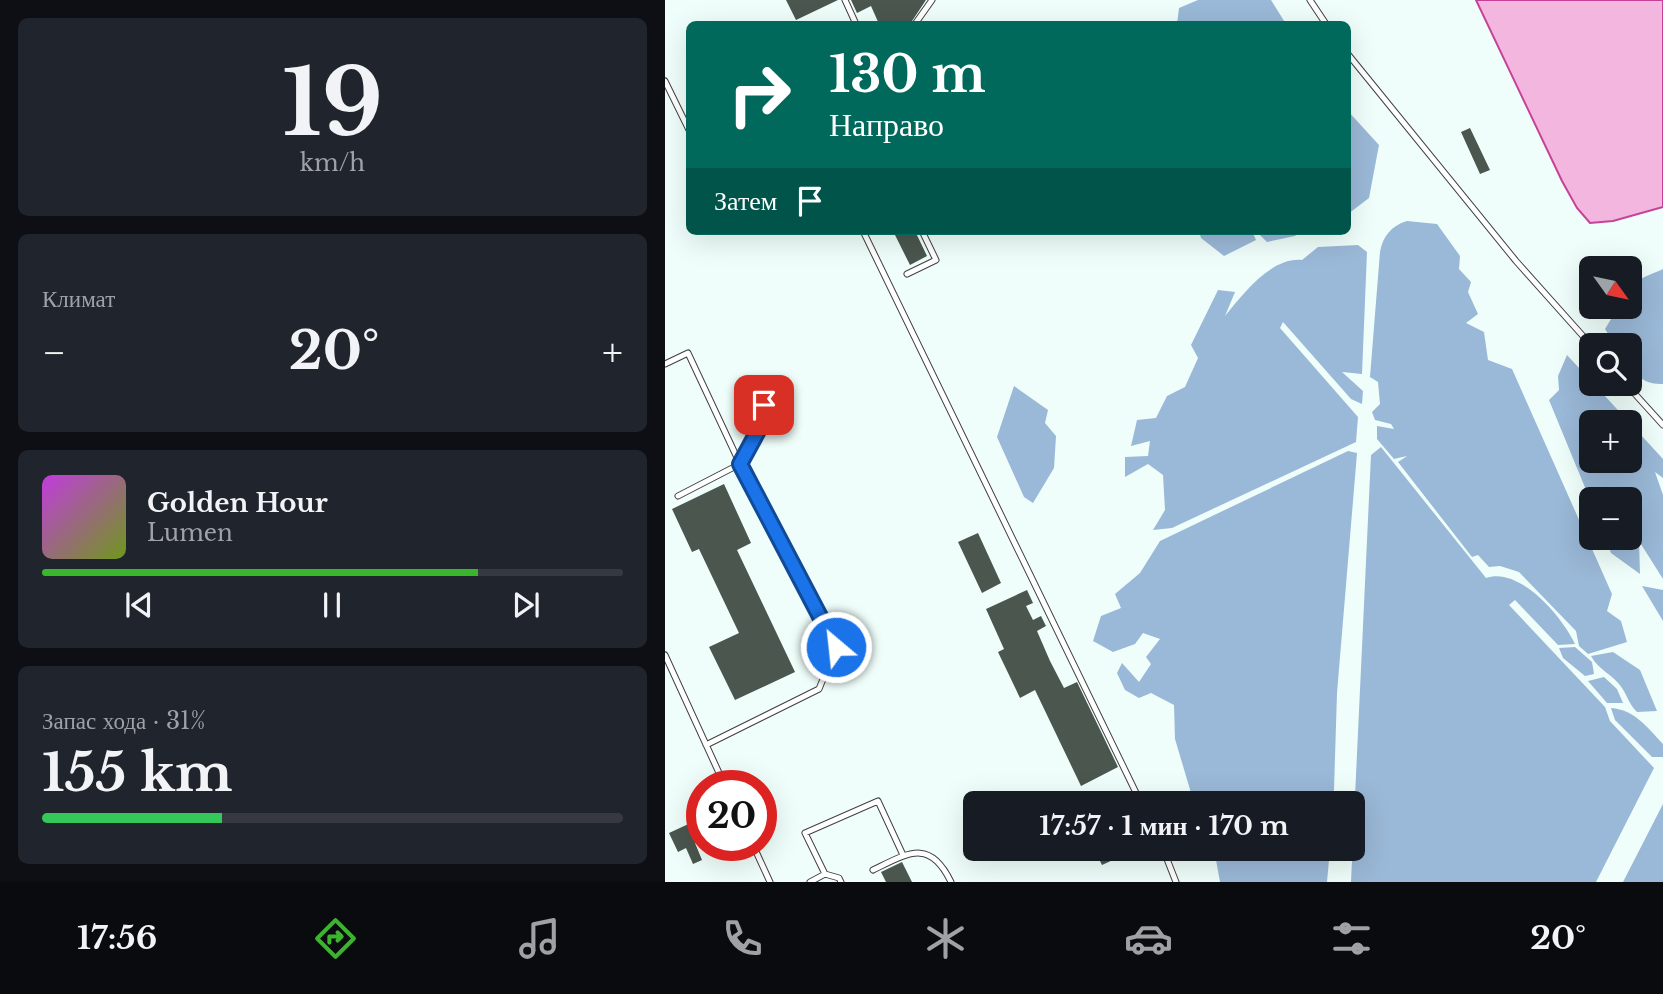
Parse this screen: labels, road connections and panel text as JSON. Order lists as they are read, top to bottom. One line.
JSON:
{"north":"bottom right","page":{"tile":[["19","km/h"],"Климат",["Запас хода · 31%","155 km"]],"turn":["130 m","Направо"],"then":"Затем","map_buttons":["+","−"],"heat":["−","20°","+"],"song":["Golden Hour","Lumen"],"limit":"20","trip":"17:57 · 1 мин · 170 m","tabs":["17:56","20°"]}}
